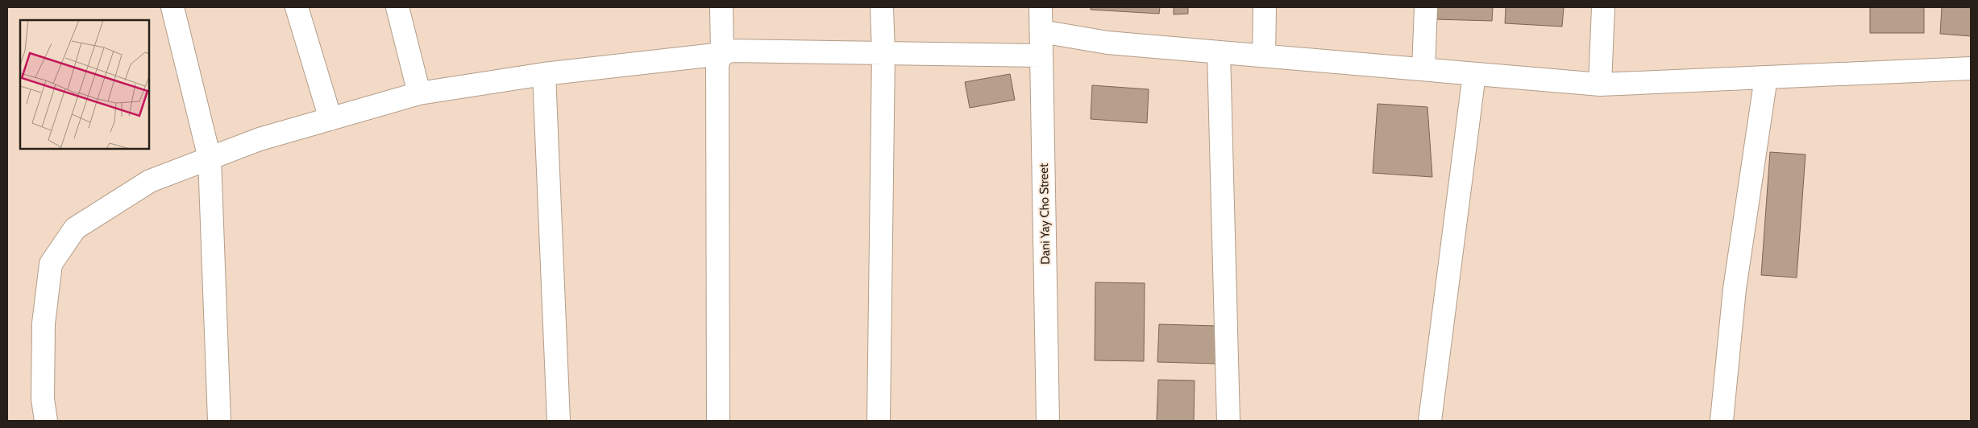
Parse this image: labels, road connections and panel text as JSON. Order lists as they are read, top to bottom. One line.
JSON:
{"streets":{"street":["Dani Yay Cho Street"]}}
